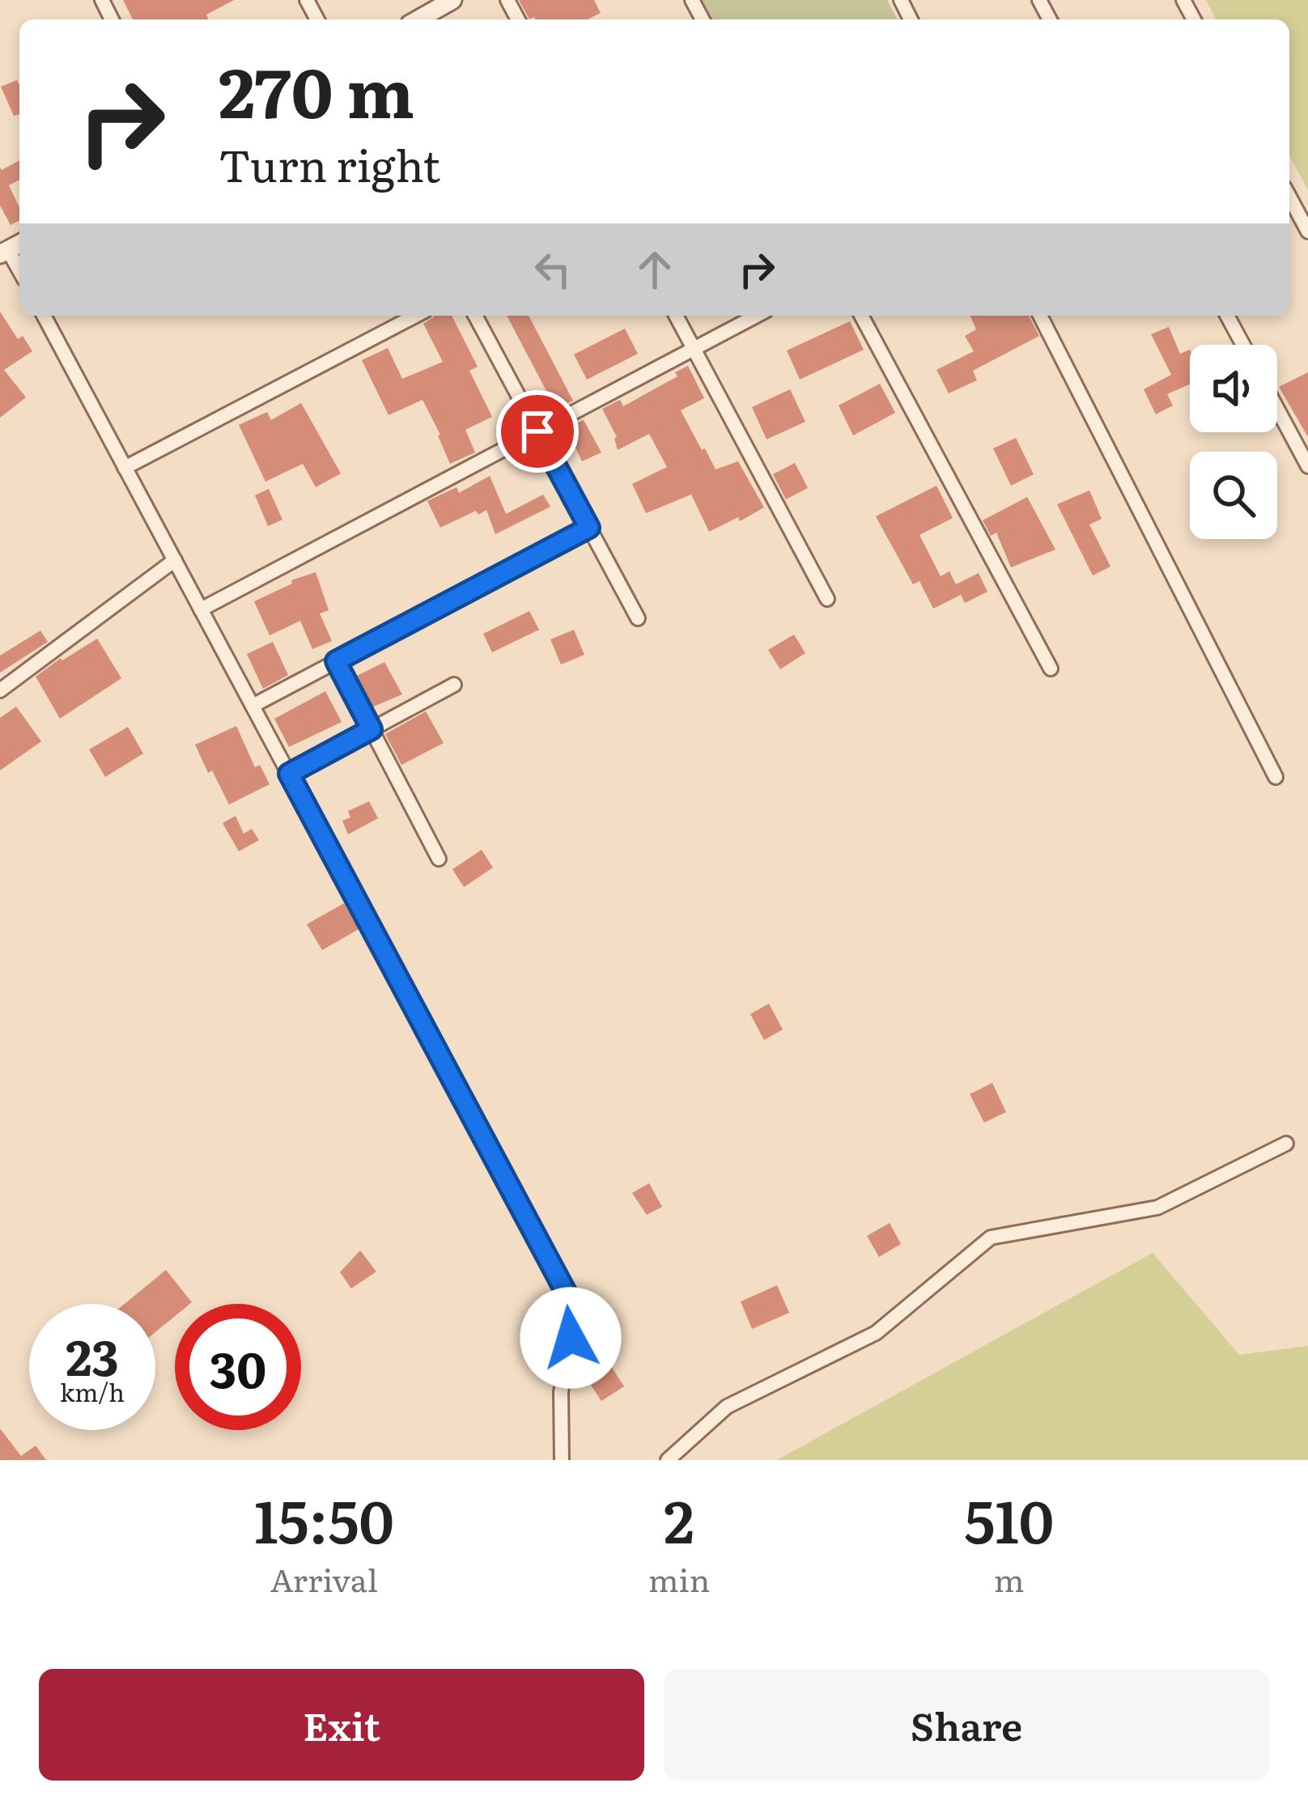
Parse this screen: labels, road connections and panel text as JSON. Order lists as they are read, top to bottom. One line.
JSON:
{"page":{"turn":["270 m","Turn right"],"speed":"23 km/h","limit":"30","eta":["15:50","Arrival","2","min","510","m"],"buttons":["Exit","Share"]}}
